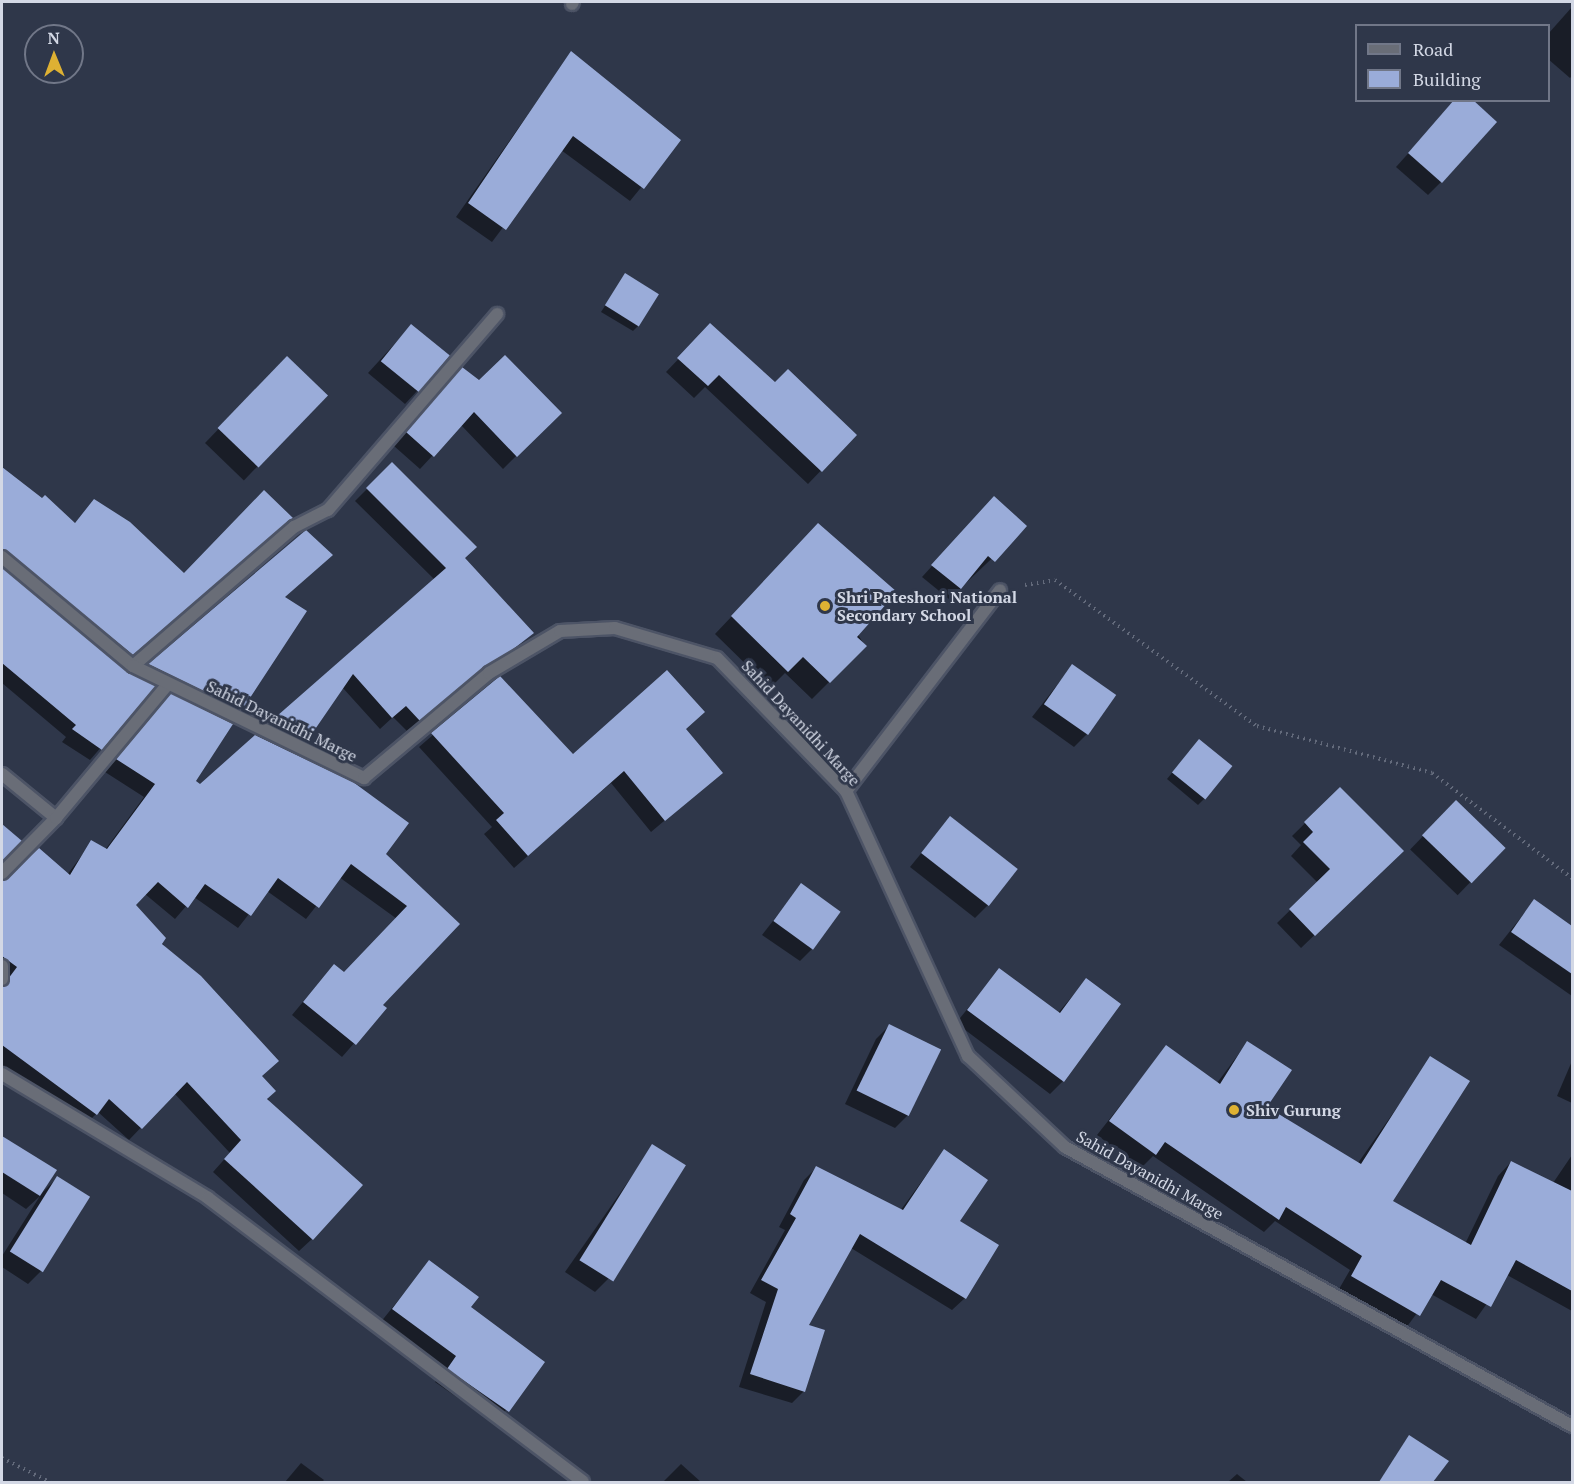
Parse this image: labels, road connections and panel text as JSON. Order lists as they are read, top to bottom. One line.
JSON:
{"streets":{"street":["Sahid Dayanidhi Marge"]},"places":["Shri Pateshori National Secondary School","Shiv Gurung"],"legend":["Road","Building"],"north":"top"}
